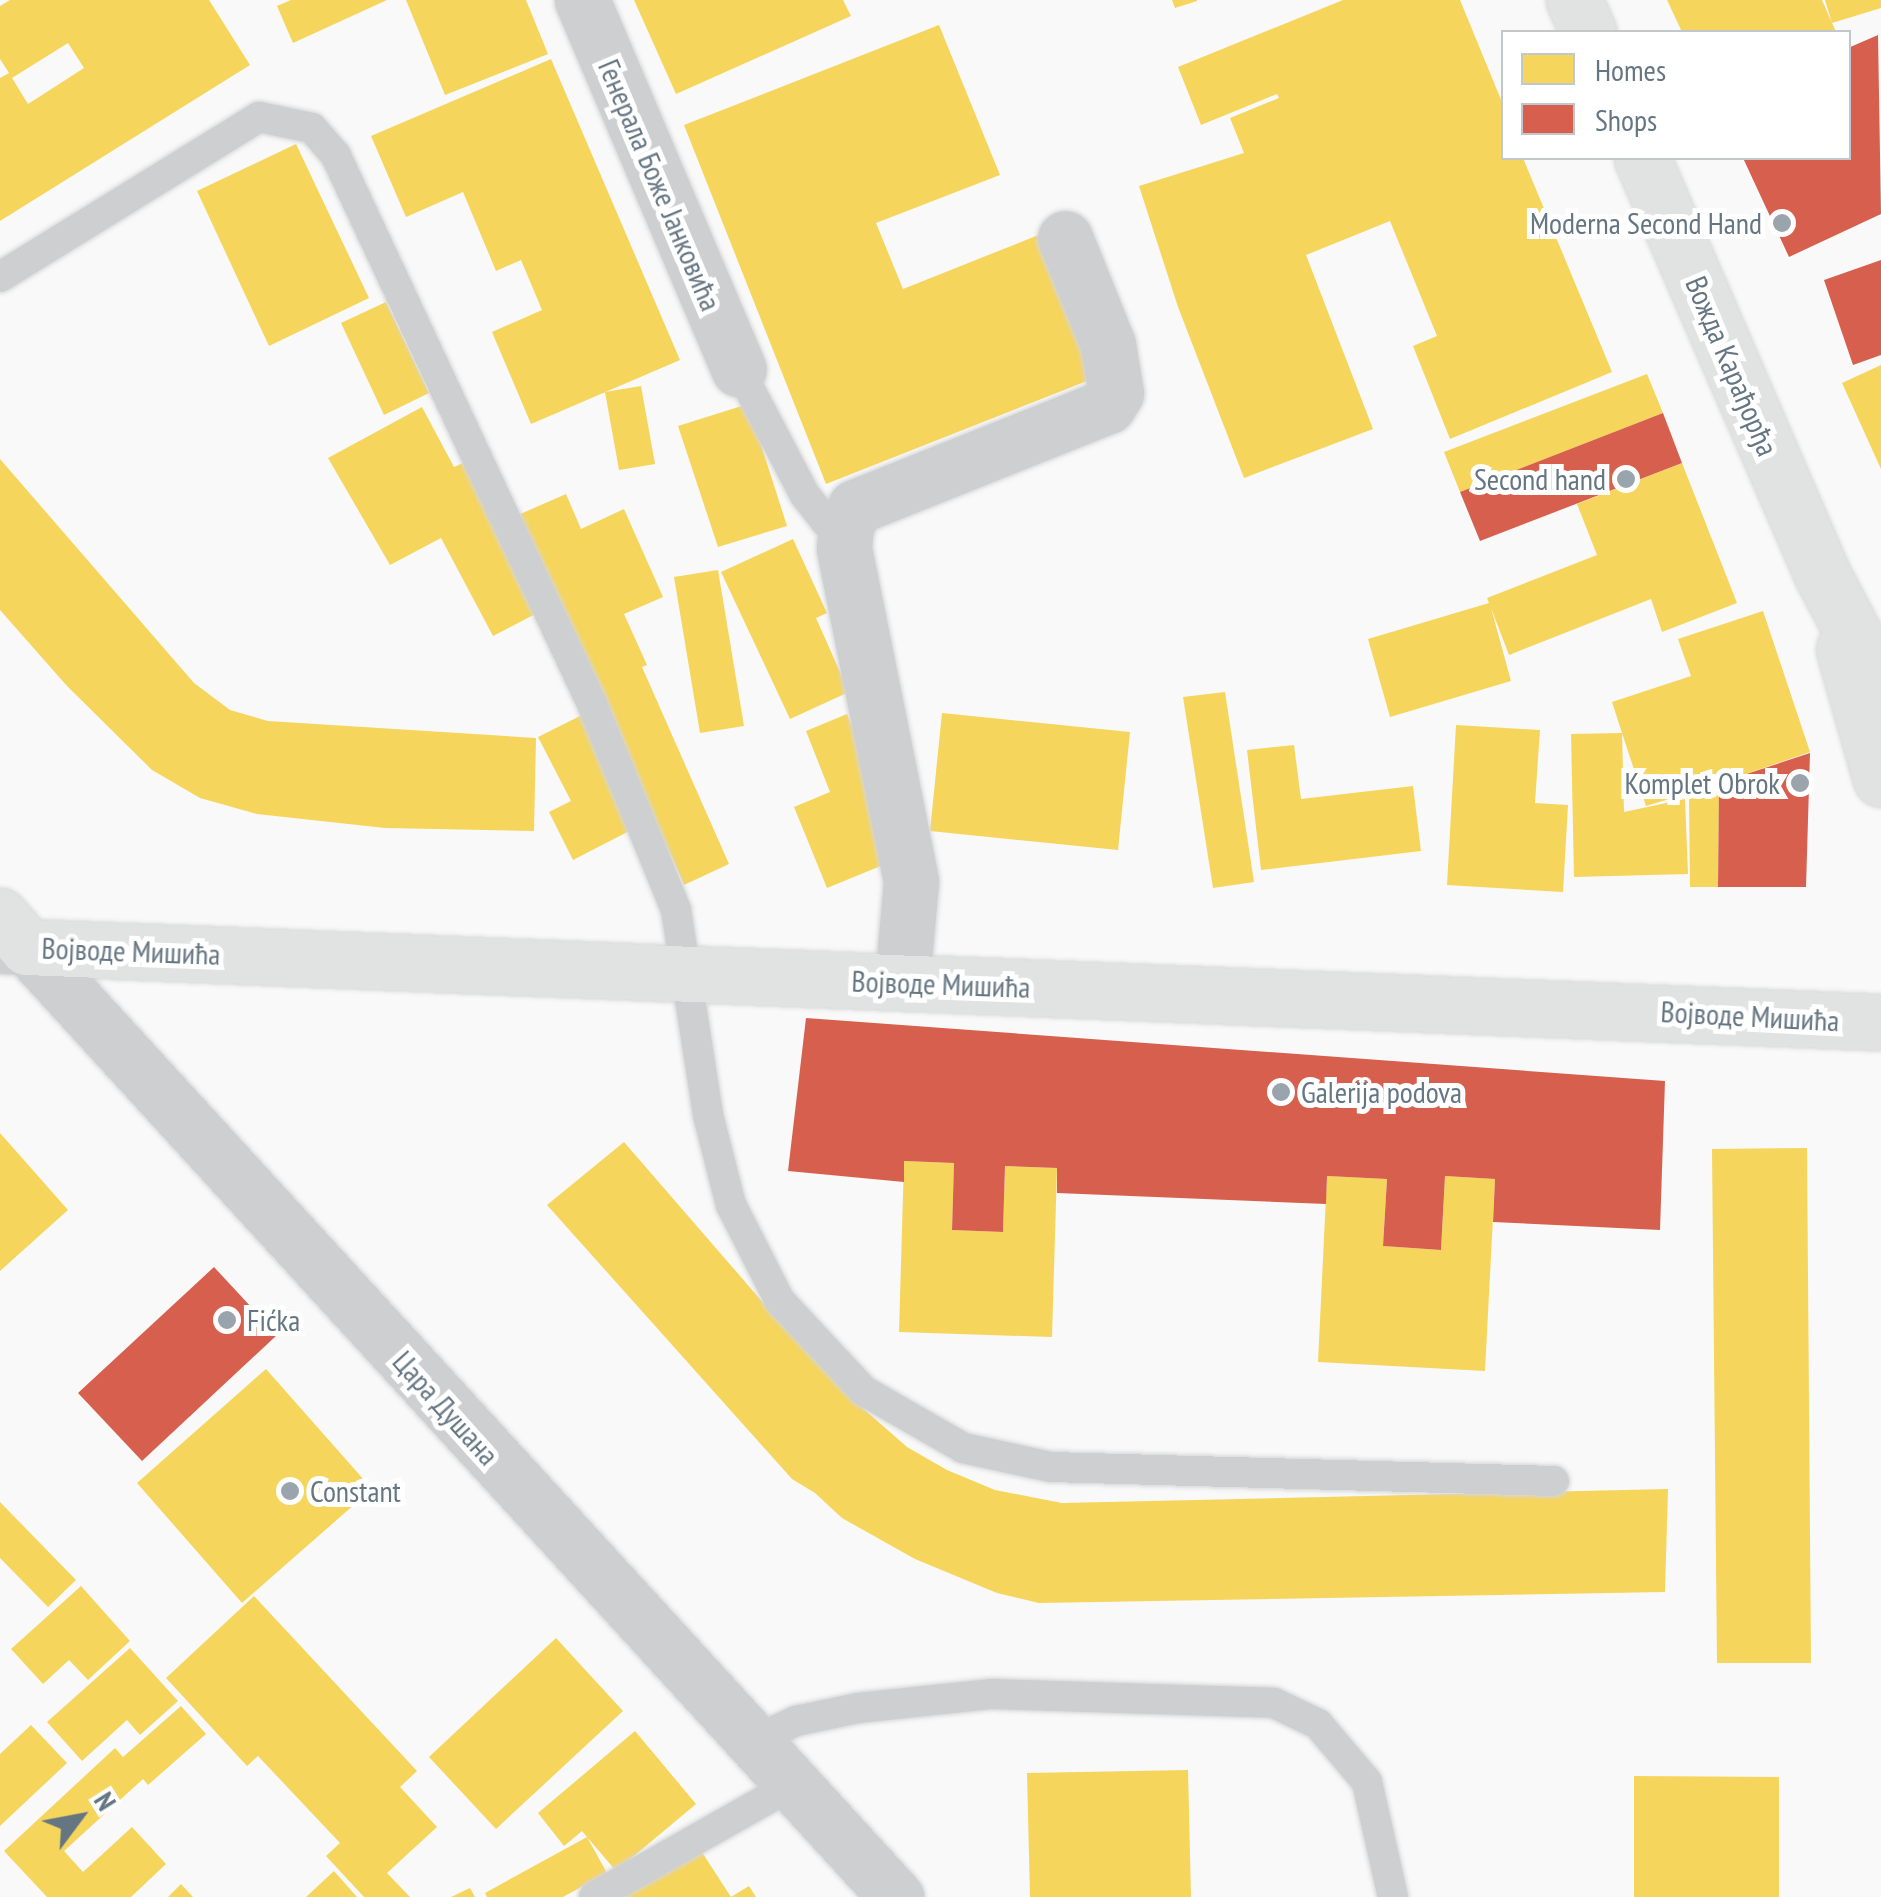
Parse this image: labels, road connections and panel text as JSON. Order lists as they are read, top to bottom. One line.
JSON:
{"streets":{"street":["Генерала Боже Јанковића","Вожда Карађорђа","Војводе Мишића","Цара Душана"]},"crossings":[["Војводе Мишића","Цара Душана"]],"places":["Moderna Second Hand","Second hand","Komplet Obrok","Galerija podova","Fićka","Constant"],"legend":["Homes","Shops"],"north":"top right"}
